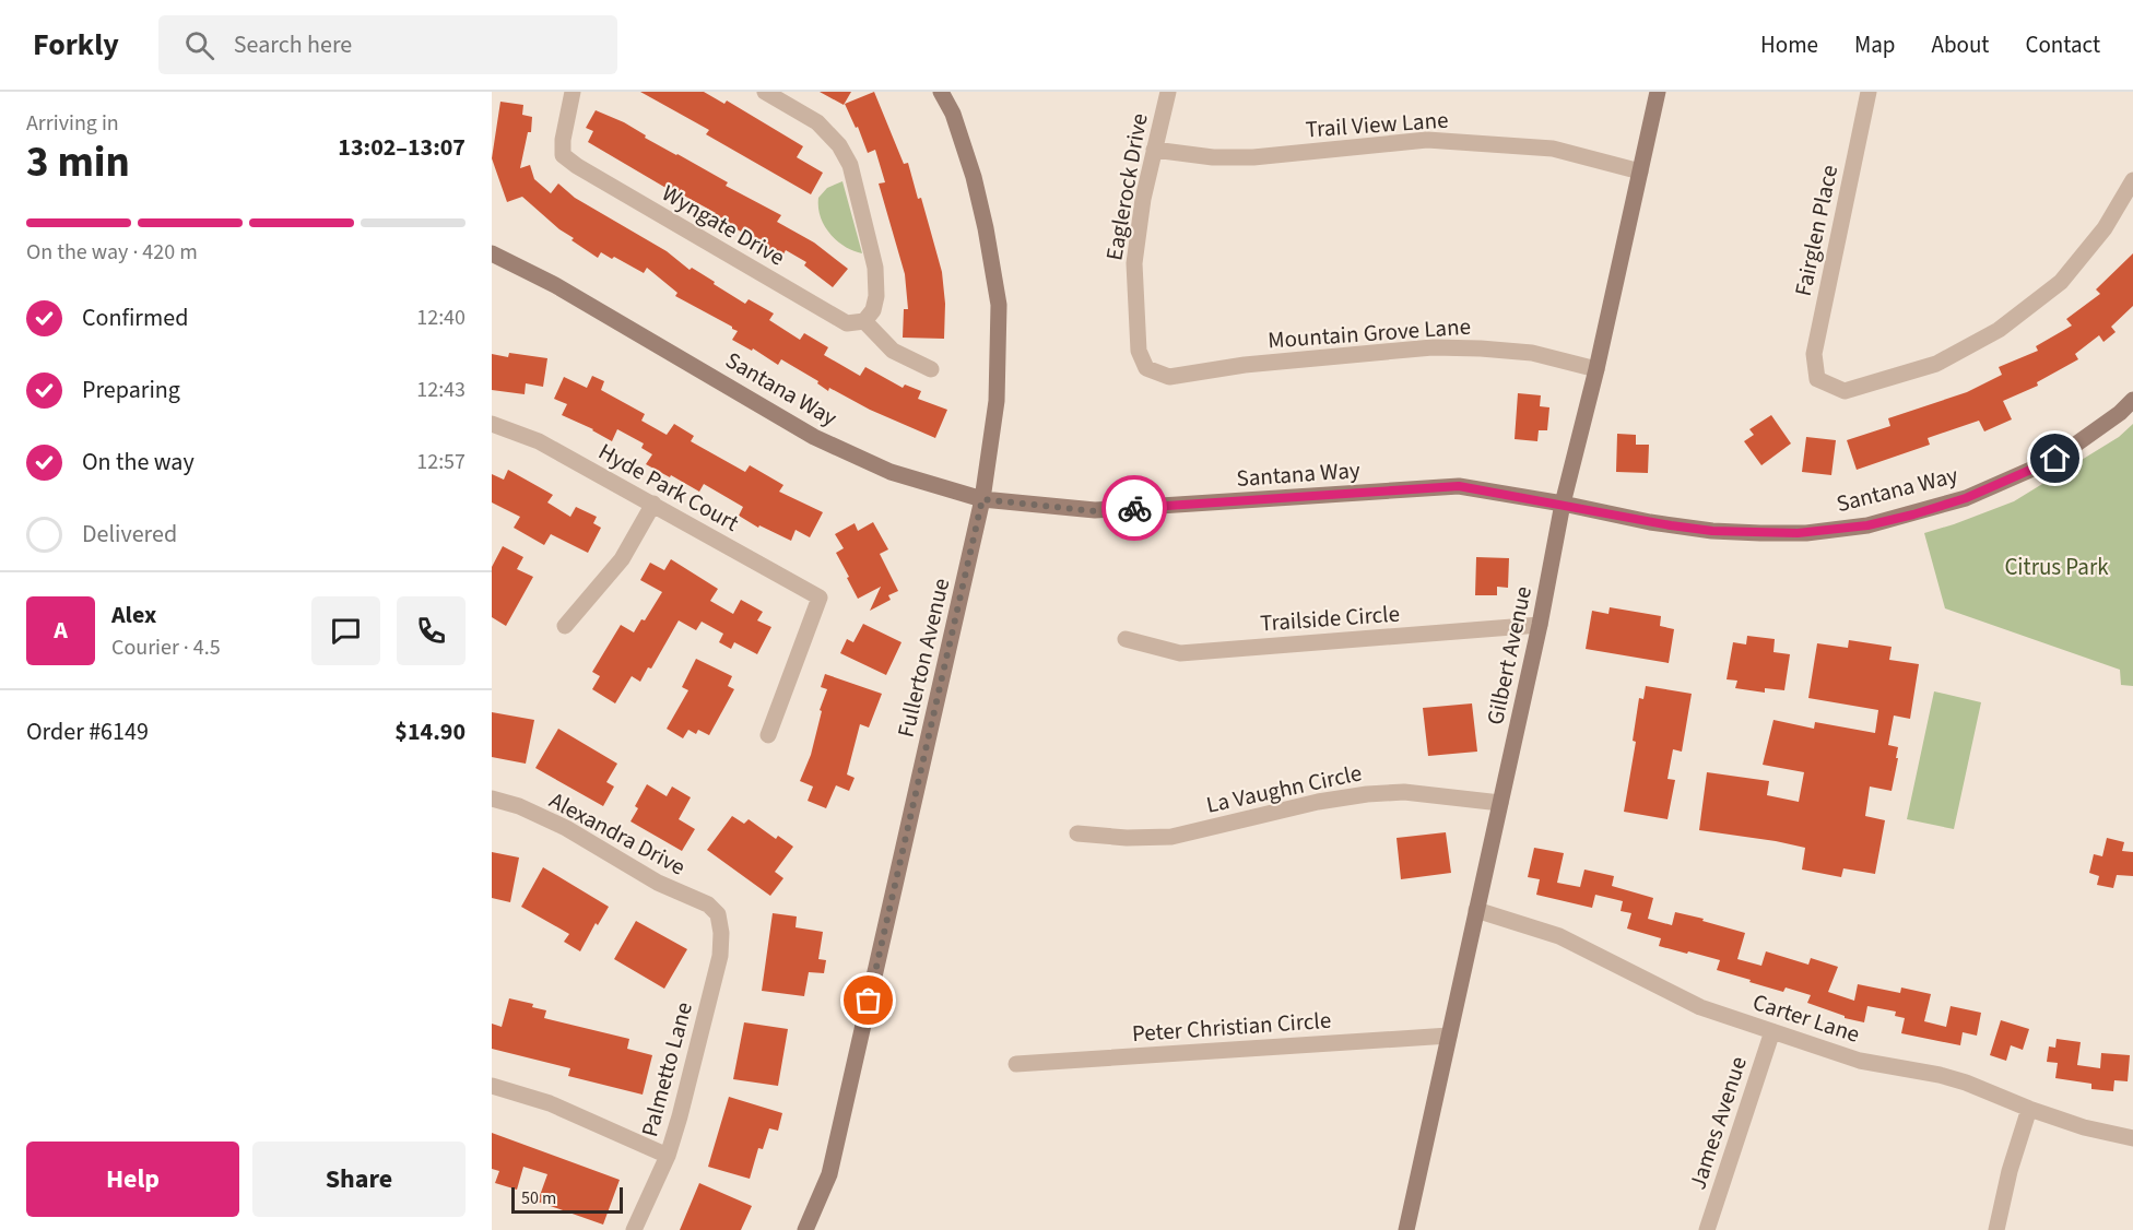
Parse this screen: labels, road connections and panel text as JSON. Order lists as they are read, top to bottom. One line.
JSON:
{"streets":{"street":["Trail View Lane","Eaglerock Drive","Wyngate Drive","Fairglen Place","Mountain Grove Lane","Santana Way","Hyde Park Court","Trailside Circle","Gilbert Avenue","Fullerton Avenue","La Vaughn Circle","Alexandra Drive","Carter Lane","Peter Christian Circle","Palmetto Lane","James Avenue"]},"crossings":[["Trail View Lane","Eaglerock Drive"],["Trail View Lane","Gilbert Avenue"],["Eaglerock Drive","Mountain Grove Lane"],["Mountain Grove Lane","Gilbert Avenue"],["Santana Way","Gilbert Avenue"],["Santana Way","Fullerton Avenue"],["Trailside Circle","Gilbert Avenue"],["Gilbert Avenue","La Vaughn Circle"],["Gilbert Avenue","Carter Lane"],["Gilbert Avenue","Peter Christian Circle"],["Alexandra Drive","Palmetto Lane"],["Carter Lane","James Avenue"]],"parks":["Citrus Park"],"scale_bar":"50 m","page":{"header":"Forkly","search":"Search here","nav":["Home","Map","About","Contact"],"heading":["3 min","Arriving in","13:02–13:07"],"panel":["Alex","Courier · 4.5","Order #6149","$14.90"],"bar":"On the way · 420 m","list":[["Confirmed","12:40"],["Preparing","12:43"],["On the way","12:57"],"Delivered"],"round":"A","buttons":["Help","Share"],"scale":"50 m"}}
